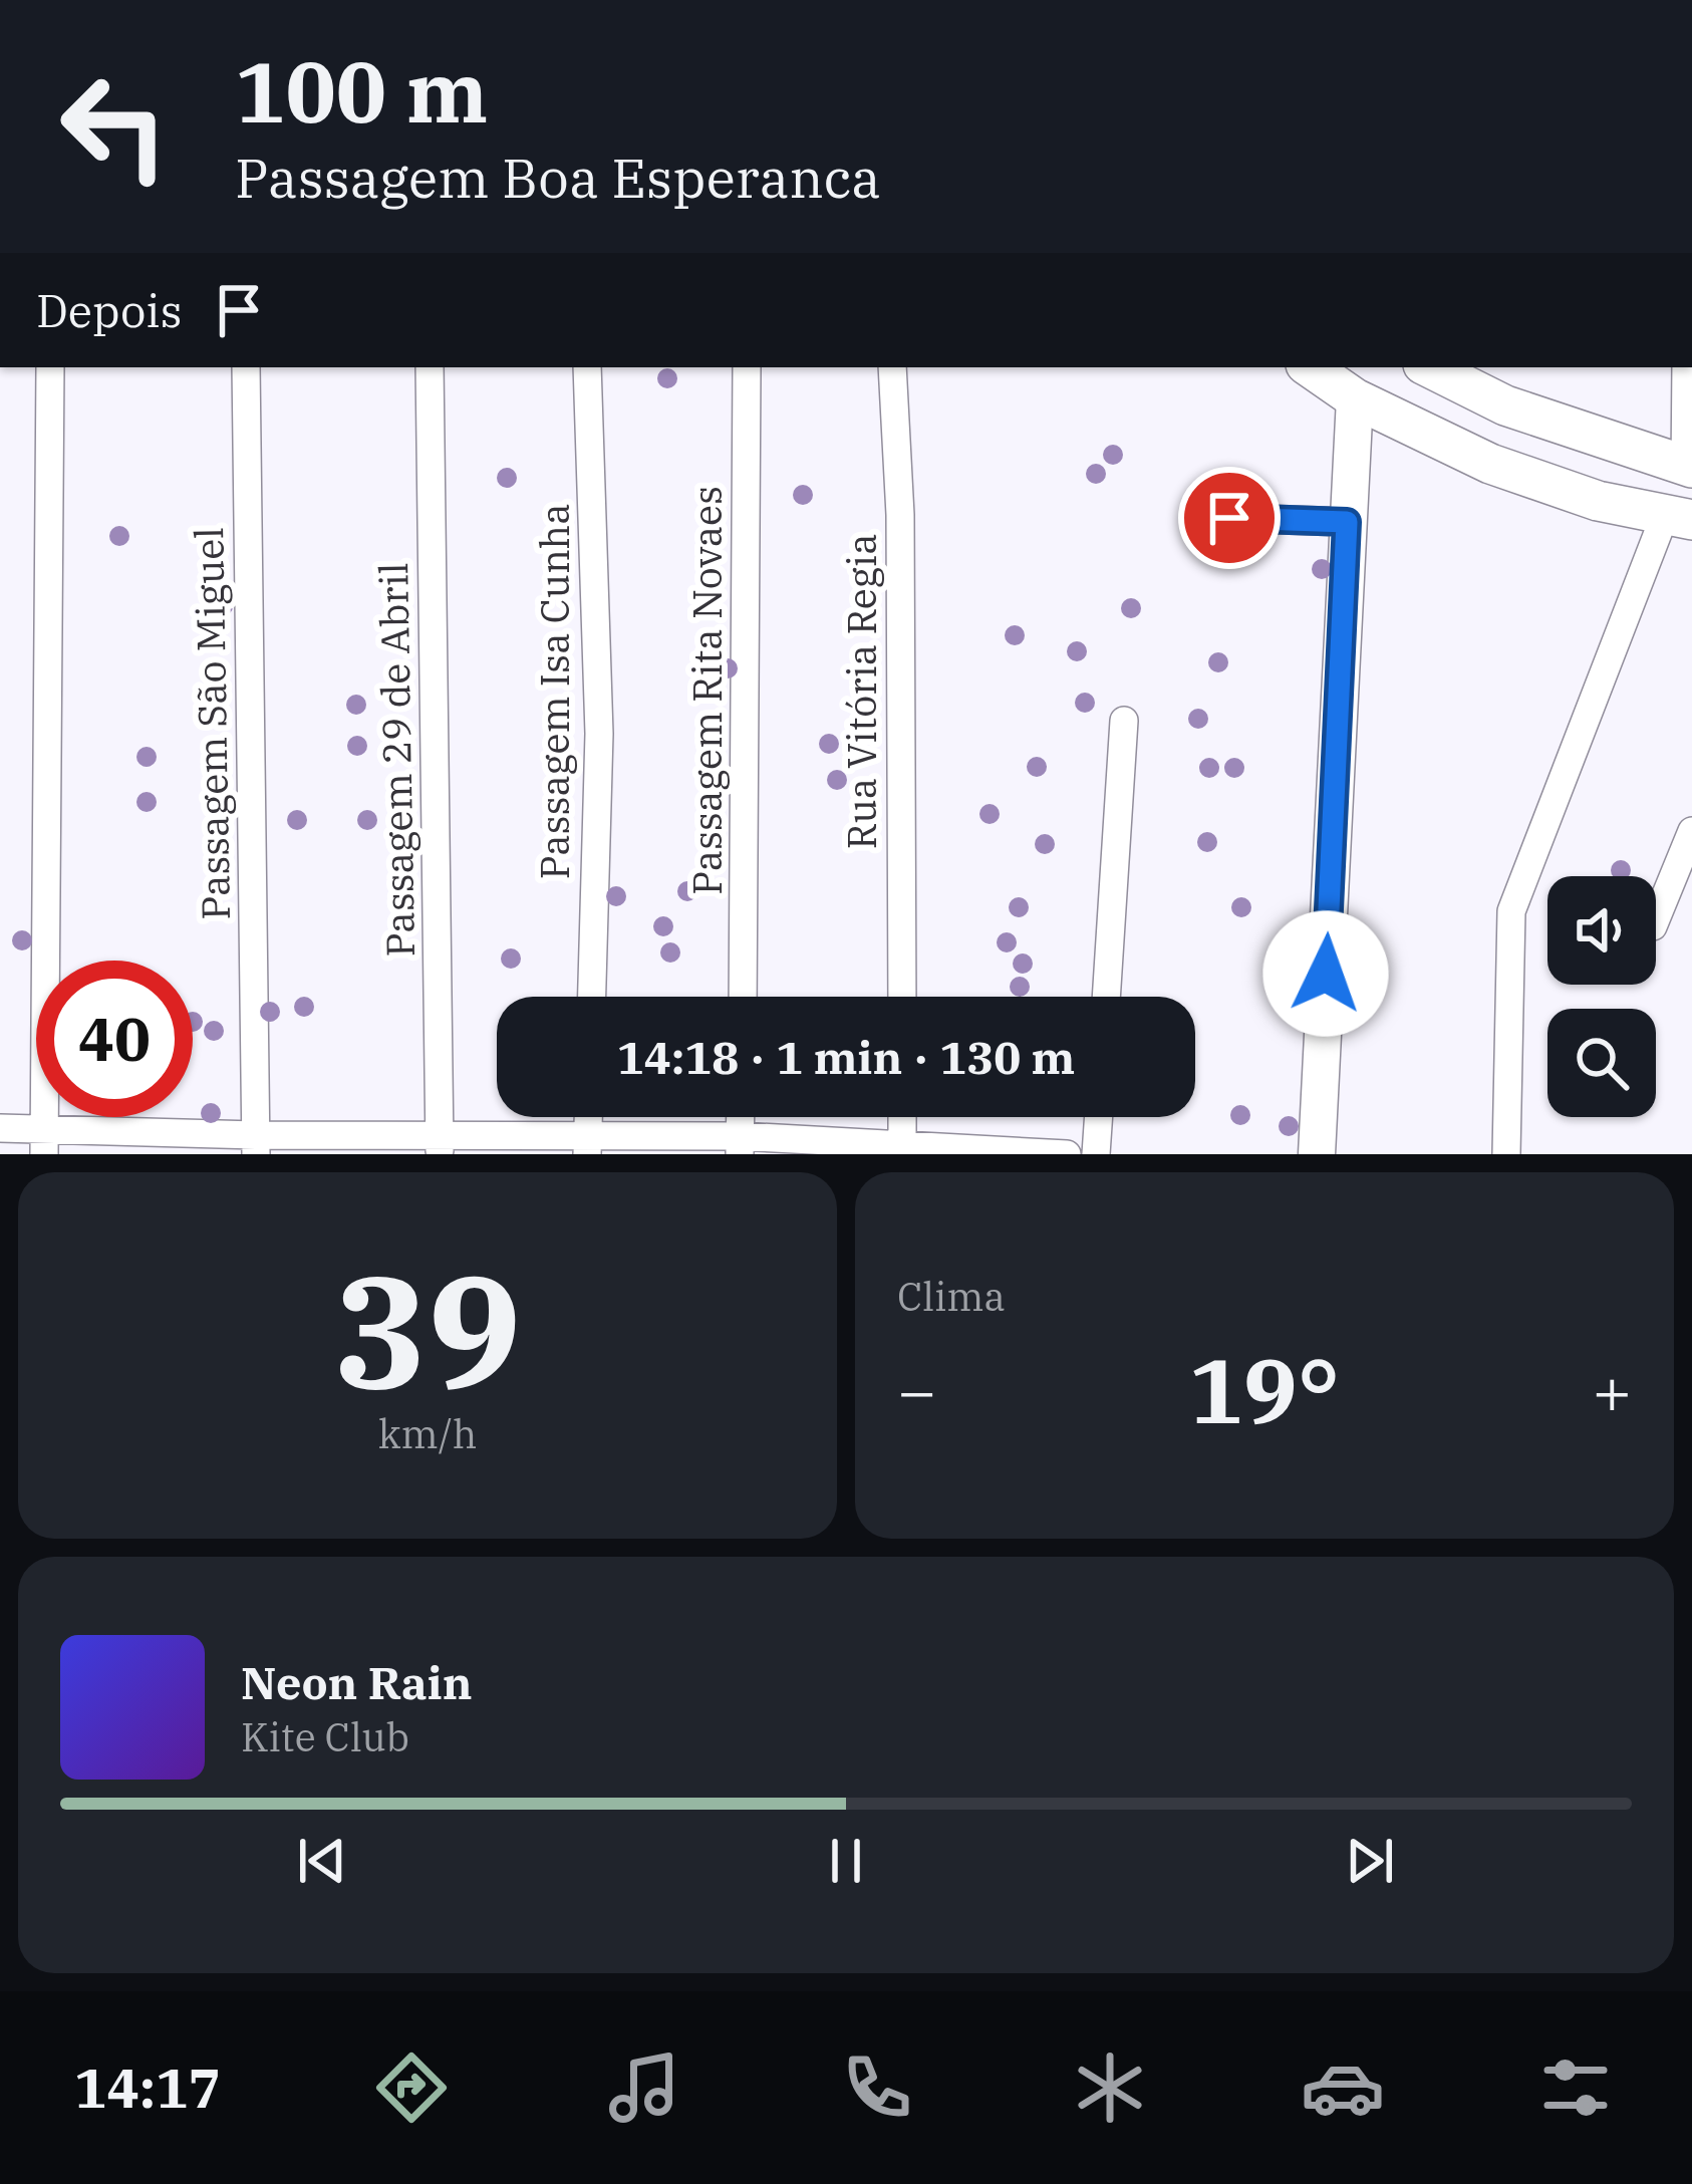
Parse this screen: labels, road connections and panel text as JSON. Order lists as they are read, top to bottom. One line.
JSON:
{"streets":{"street":["Passagem Rita Novaes","Passagem Isa Cunha","Rua Vitória Regia","Passagem São Miguel","Passagem 29 de Abril"]},"page":{"turn":["100 m","Passagem Boa Esperanca"],"then":"Depois","limit":"40","trip":"14:18 · 1 min · 130 m","tile":[["39","km/h"],"Clima"],"heat":["−","19°","+"],"song":["Neon Rain","Kite Club"],"tabs":"14:17"}}
